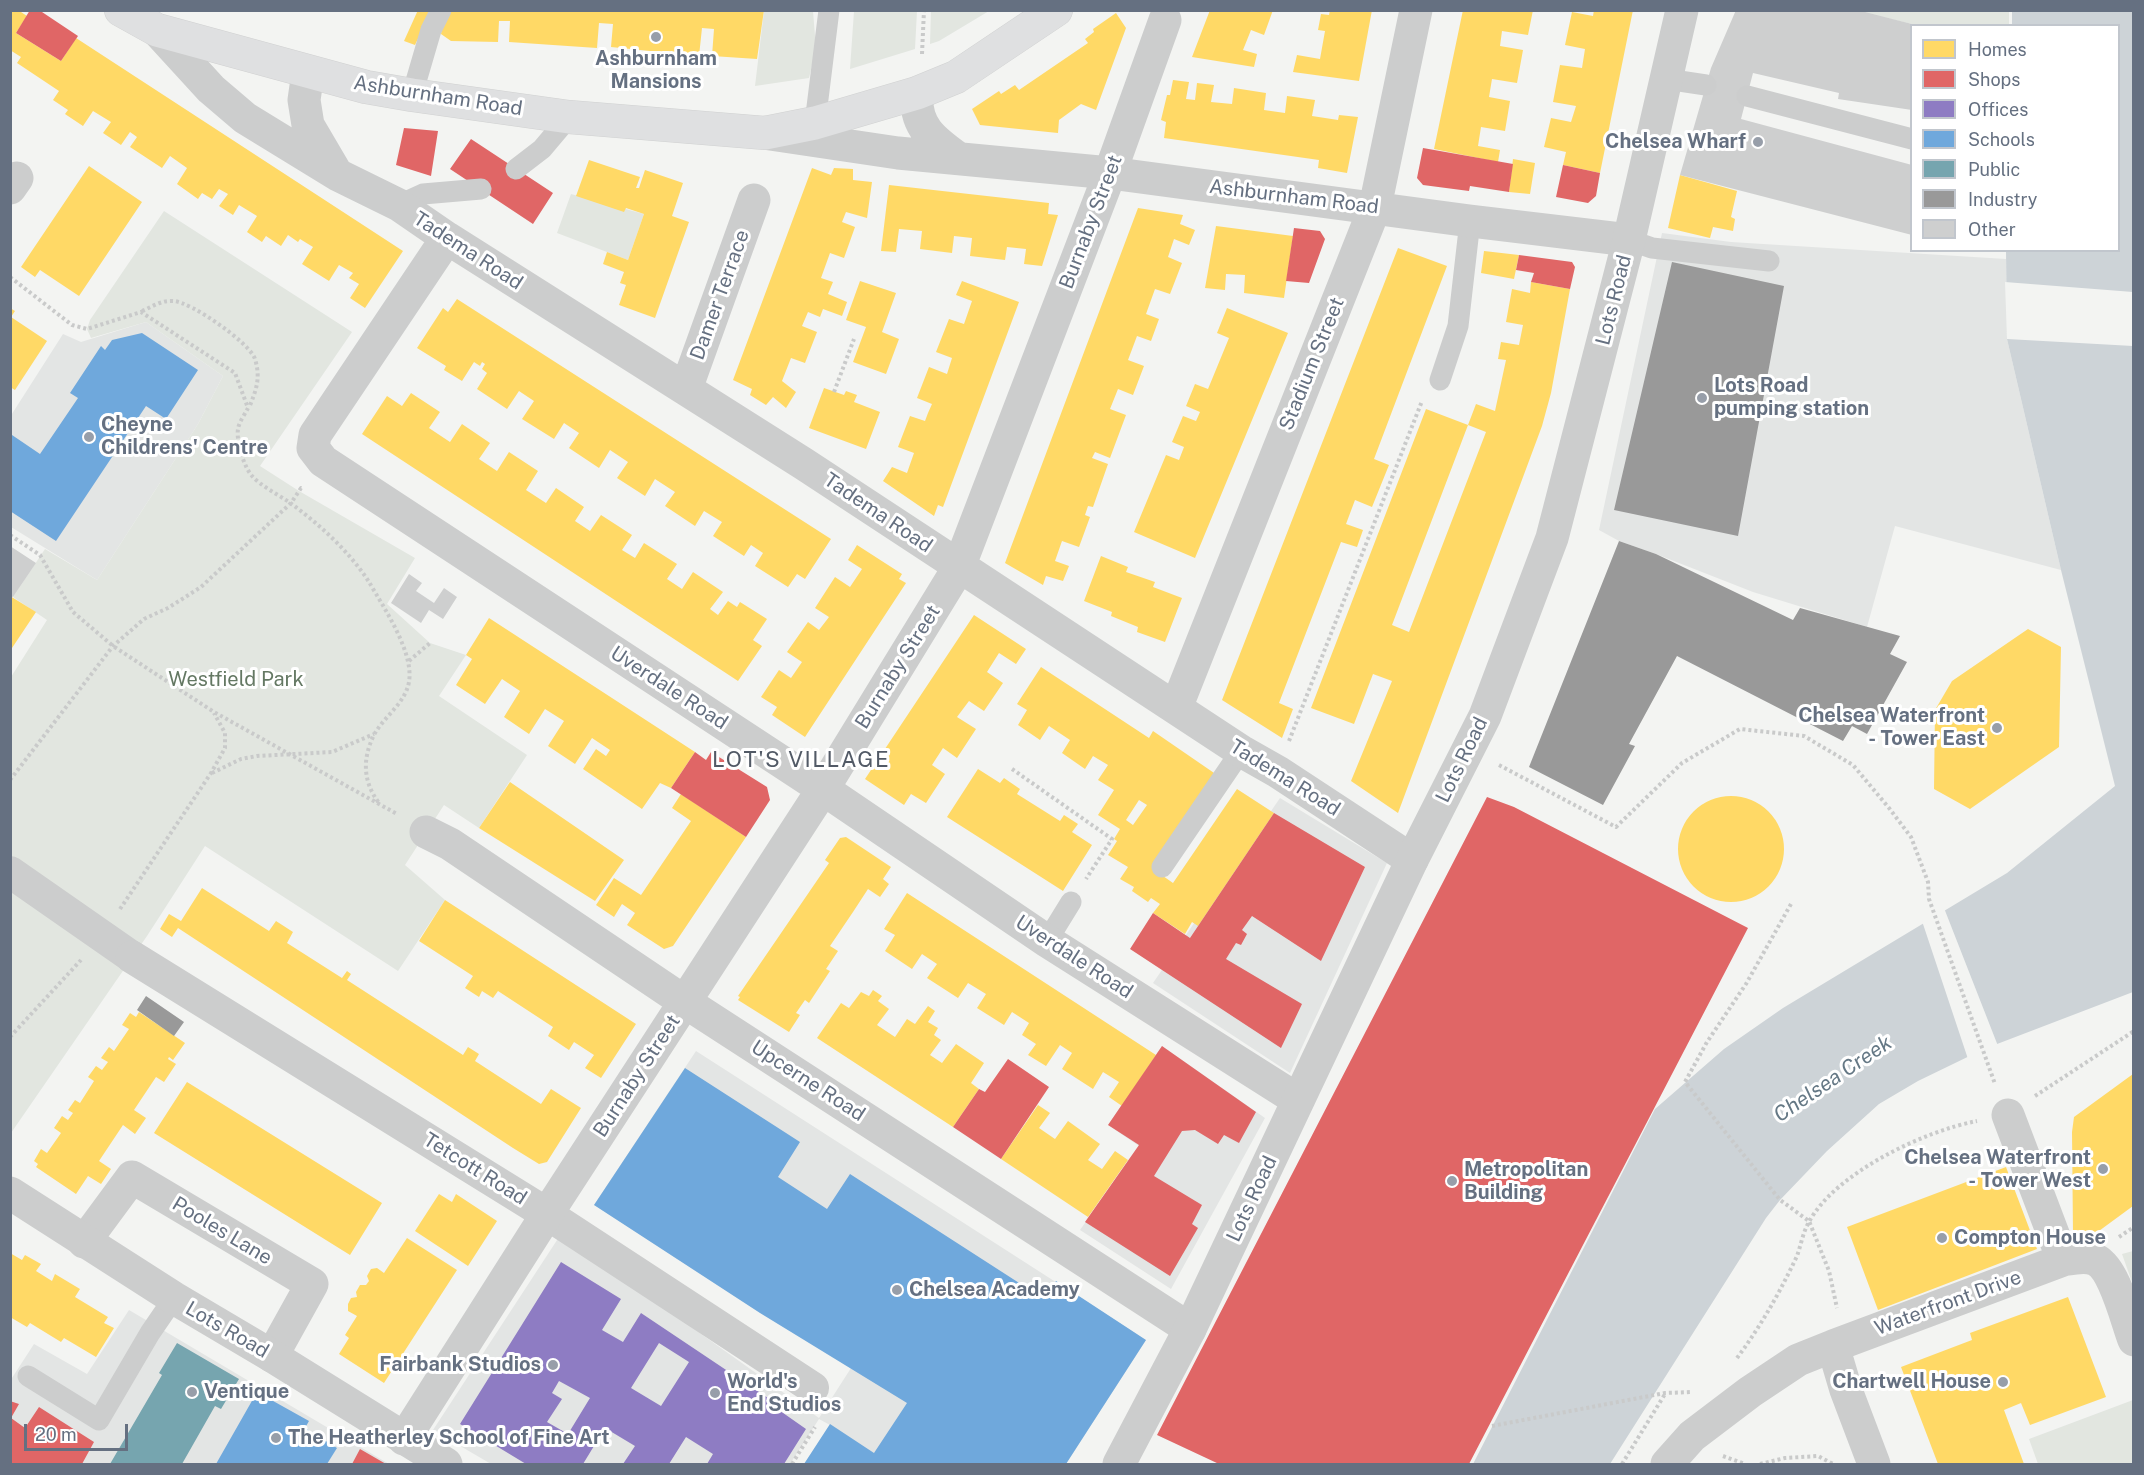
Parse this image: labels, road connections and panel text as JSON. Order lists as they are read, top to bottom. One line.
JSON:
{"streets":{"highway":["Ashburnham Road"],"street":["Burnaby Street","Tadema Road","Damer Terrace","Lots Road","Stadium Street","Uverdale Road","Upcerne Road","Tetcott Road","Pooles Lane","Waterfront Drive"]},"crossings":[["Ashburnham Road","Burnaby Street"],["Ashburnham Road","Tadema Road"],["Ashburnham Road","Lots Road"],["Ashburnham Road","Stadium Street"],["Burnaby Street","Tadema Road"],["Burnaby Street","Lots Road"],["Burnaby Street","Uverdale Road"],["Burnaby Street","Upcerne Road"],["Burnaby Street","Tetcott Road"],["Tadema Road","Damer Terrace"],["Tadema Road","Lots Road"],["Tadema Road","Stadium Street"],["Tadema Road","Uverdale Road"],["Lots Road","Uverdale Road"],["Lots Road","Upcerne Road"],["Lots Road","Pooles Lane"]],"districts":["LOT'S VILLAGE"],"water":["Chelsea Creek"],"parks":["Westfield Park"],"places":["Ashburnham Mansions","Chelsea Wharf","Lots Road pumping station","Cheyne Childrens' Centre","Chelsea Waterfront - Tower East","Chelsea Waterfront - Tower West","Metropolitan Building","Compton House","Chelsea Academy","Fairbank Studios","Chartwell House","Ventique","World's End Studios","The Heatherley School of Fine Art"],"legend":["Homes","Shops","Offices","Schools","Public","Industry","Other"],"scale_bar":"20 m"}
